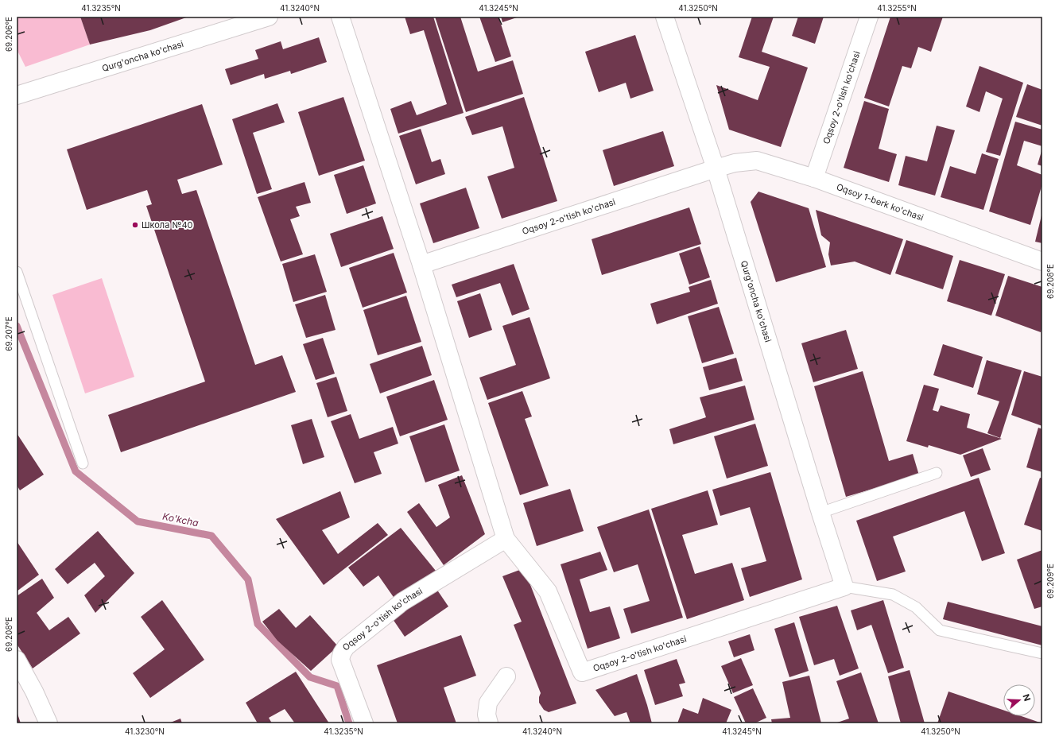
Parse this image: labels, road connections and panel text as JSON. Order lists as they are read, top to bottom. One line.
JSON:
{"streets":{"street":["Qurg'oncha ko'chasi","Oqsoy 2-o'tish ko'chasi","Oqsoy 1-berk ko'chasi"]},"crossings":[["Qurg'oncha ko'chasi","Oqsoy 2-o'tish ko'chasi"],["Qurg'oncha ko'chasi","Oqsoy 1-berk ko'chasi"],["Oqsoy 2-o'tish ko'chasi","Oqsoy 1-berk ko'chasi"]],"water":["Ko'kcha"],"places":["Школа №40"],"north":"right","coordinates":["41.3235°N","41.3240°N","41.3245°N","41.3250°N","41.3255°N","69.206°E","69.208°E","69.207°E","69.209°E","41.3230°N"]}
